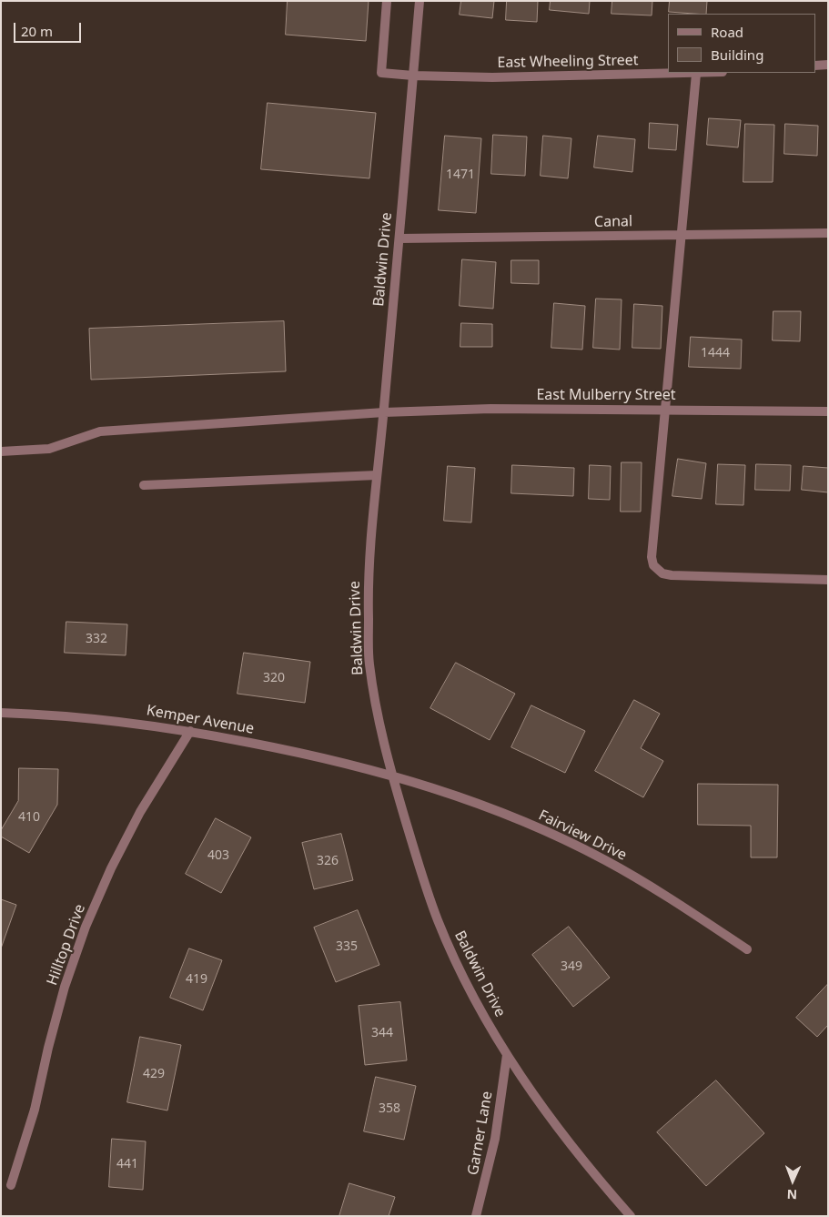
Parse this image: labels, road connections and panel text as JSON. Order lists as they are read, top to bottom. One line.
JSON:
{"streets":{"street":["East Wheeling Street","Canal","Baldwin Drive","East Mulberry Street","Kemper Avenue","Fairview Drive","Hilltop Drive","Garner Lane"]},"crossings":[["East Wheeling Street","Baldwin Drive"],["Canal","Baldwin Drive"],["Baldwin Drive","East Mulberry Street"],["Baldwin Drive","Kemper Avenue"],["Baldwin Drive","Fairview Drive"],["Baldwin Drive","Garner Lane"],["Kemper Avenue","Fairview Drive"],["Kemper Avenue","Hilltop Drive"]],"house_numbers":["1471","1444","332","320","410","403","326","335","349","419","344","429","358","441"],"legend":["Road","Building"],"scale_bar":"20 m","north":"bottom"}
